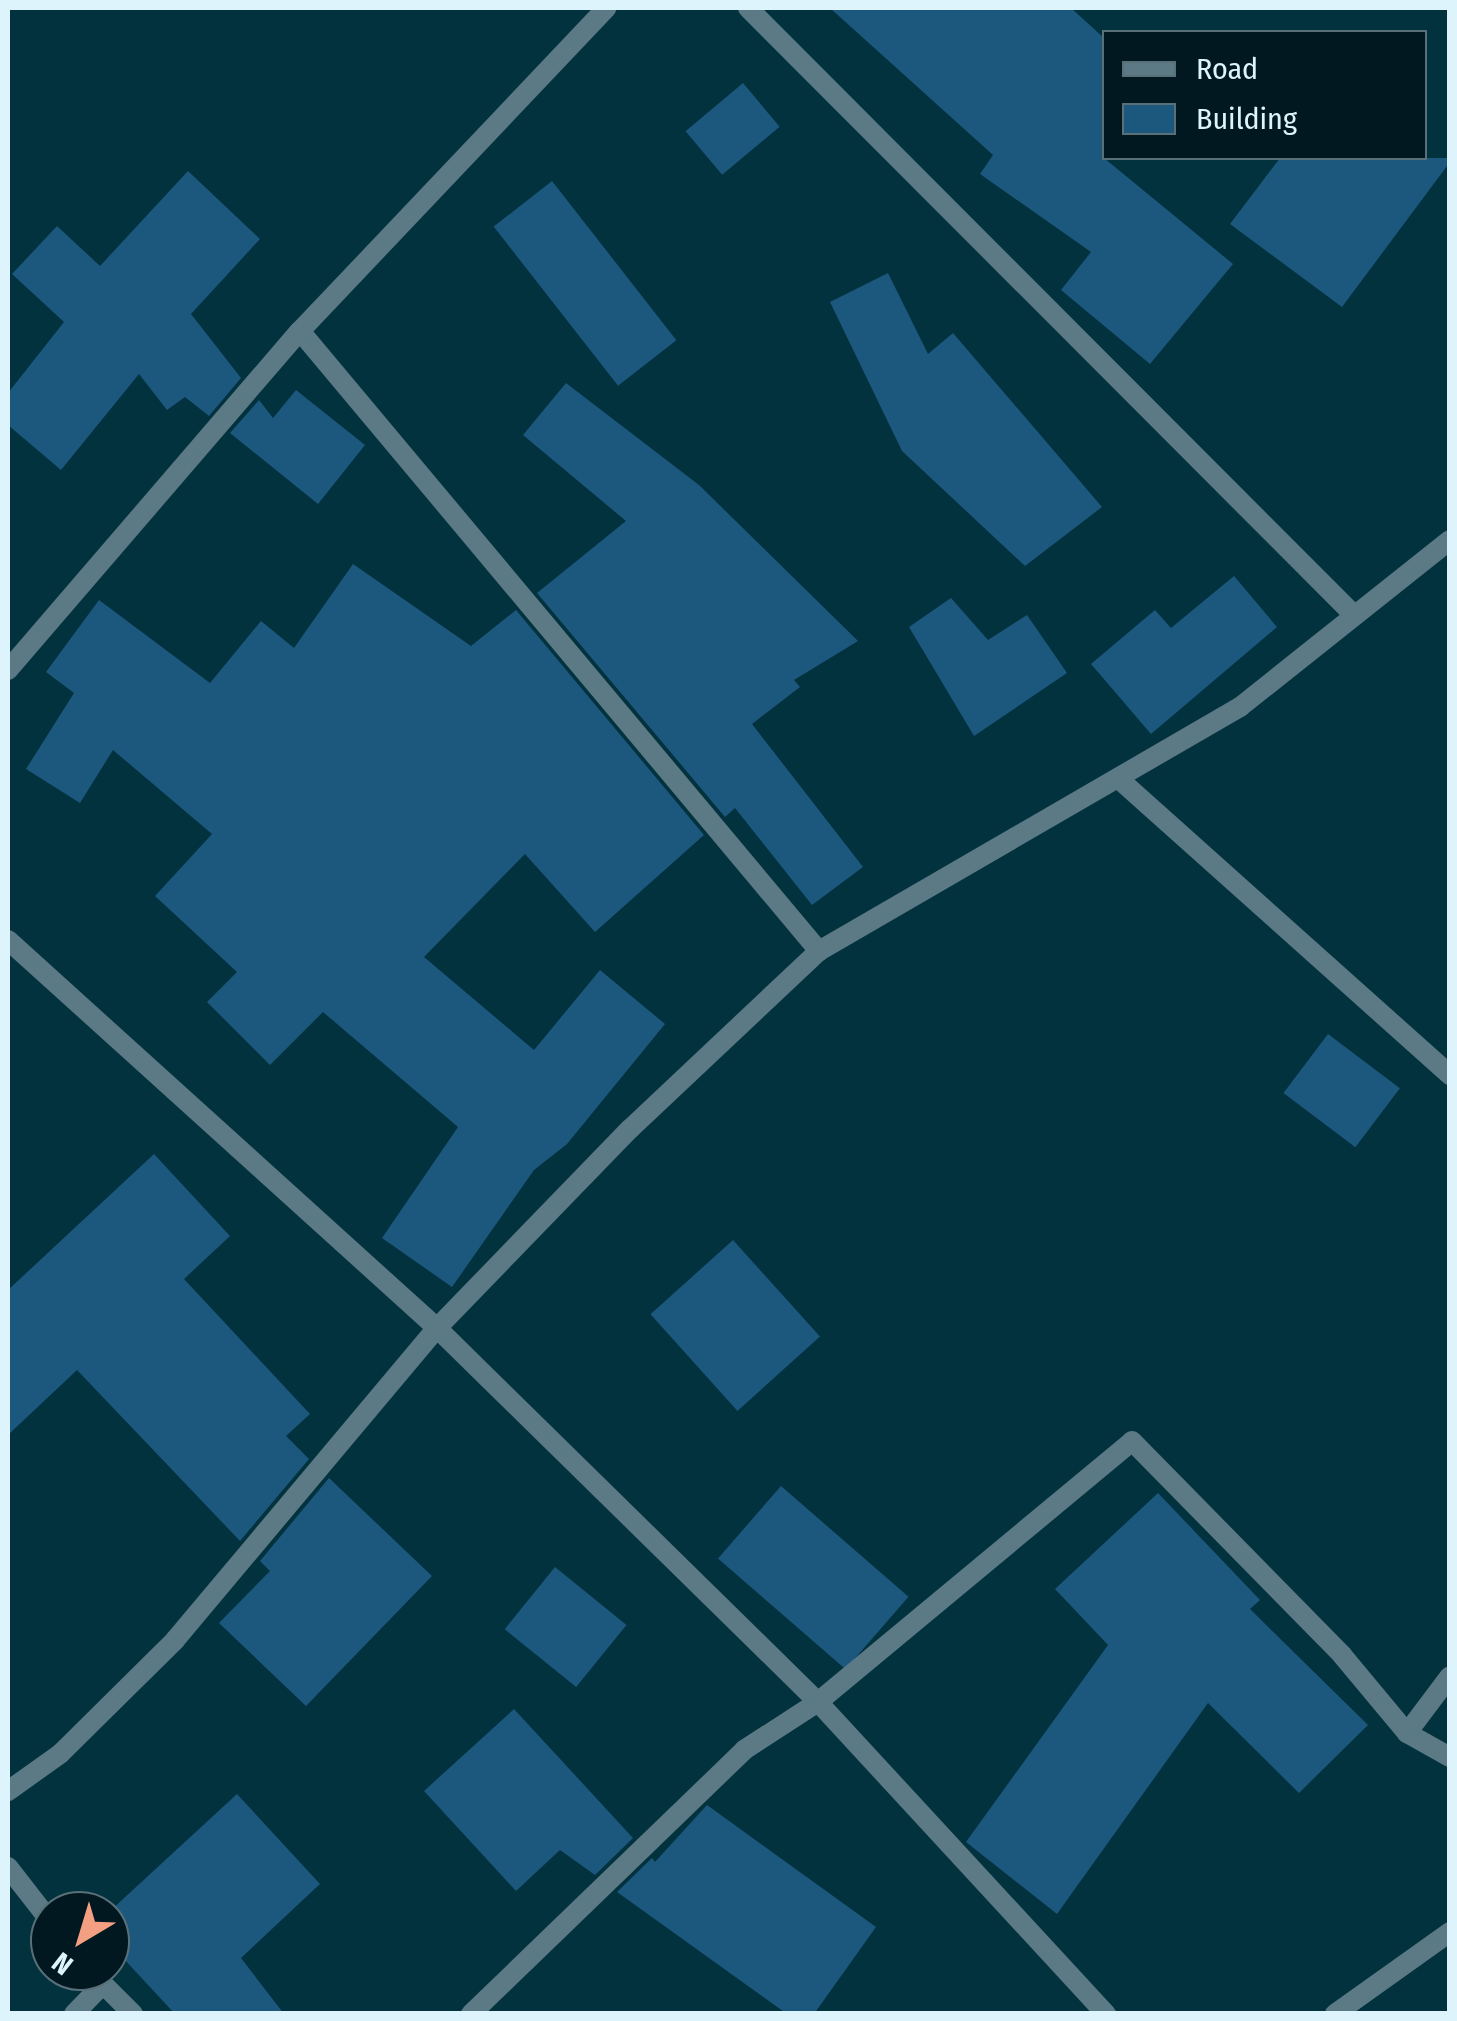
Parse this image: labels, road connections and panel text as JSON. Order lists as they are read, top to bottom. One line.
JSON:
{"legend":["Road","Building"],"north":"bottom left"}
